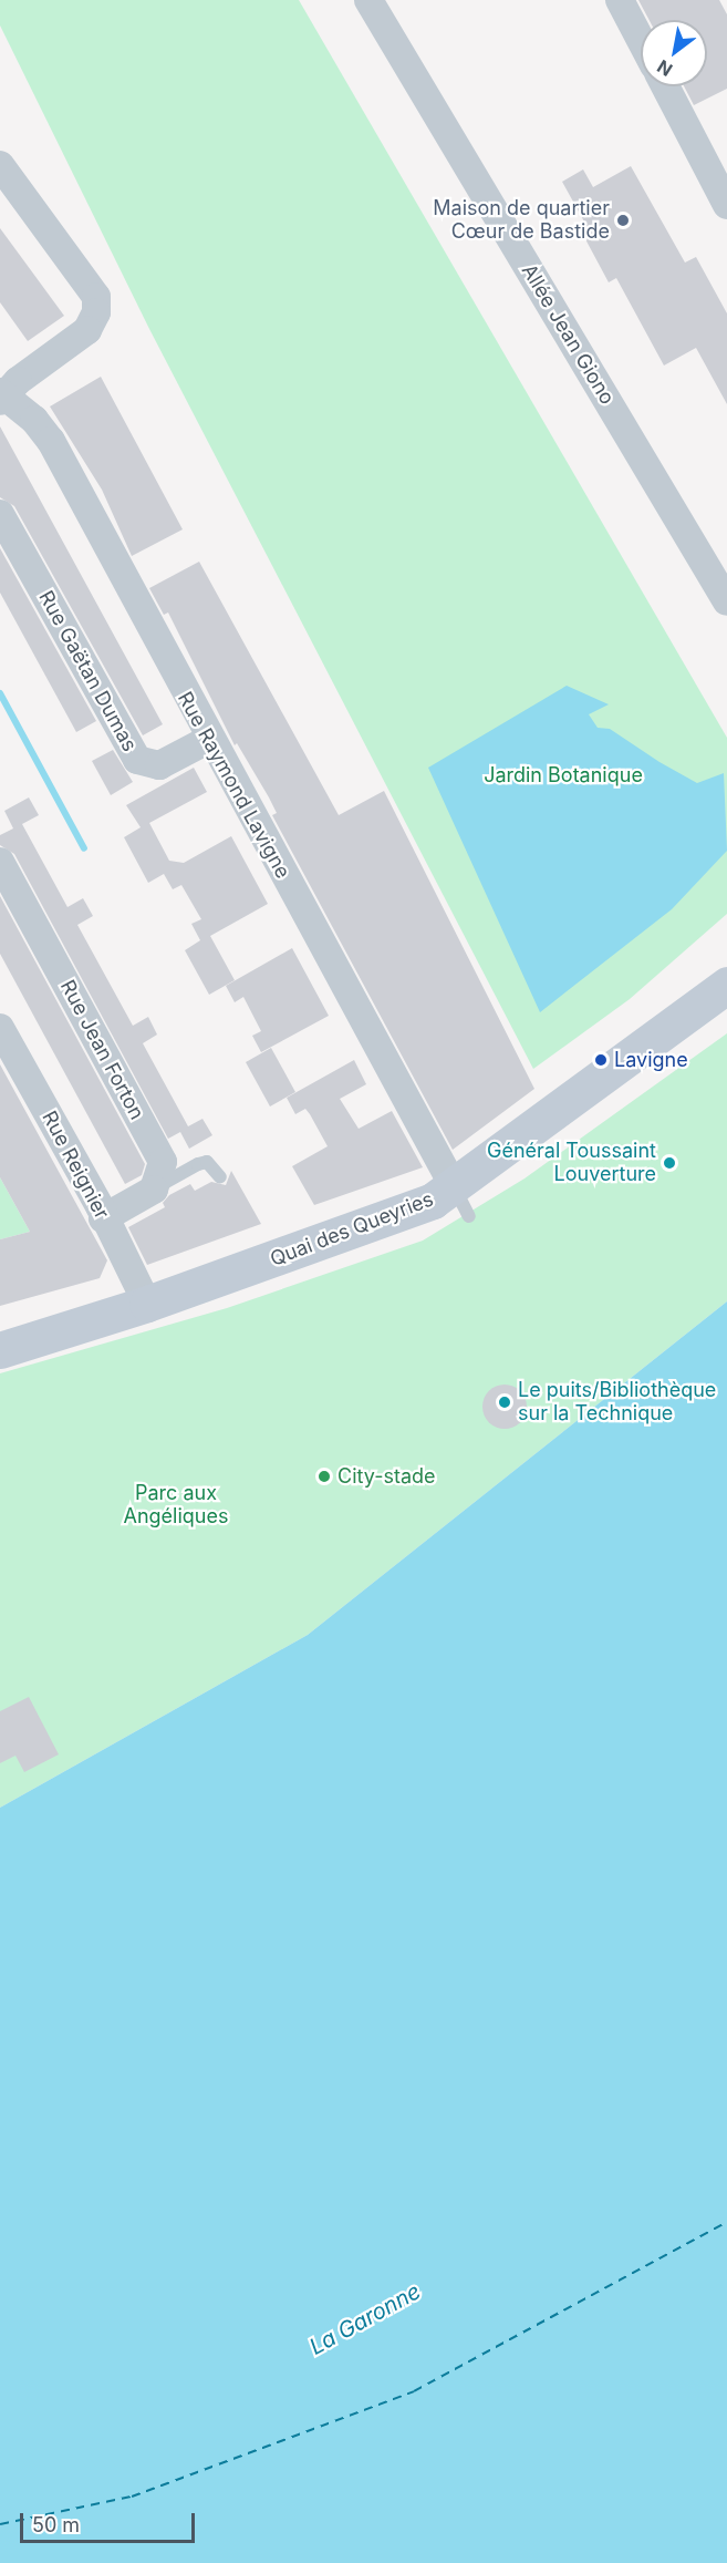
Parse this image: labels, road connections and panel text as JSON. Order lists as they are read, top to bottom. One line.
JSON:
{"streets":{"main road":["Quai des Queyries"],"street":["Allée Jean Giono","Rue Gaëtan Dumas","Rue Raymond Lavigne","Rue Jean Forton","Rue Reignier"]},"crossings":[["Rue Gaëtan Dumas","Rue Raymond Lavigne"],["Rue Raymond Lavigne","Quai des Queyries"],["Rue Reignier","Quai des Queyries"]],"water":["La Garonne"],"parks":["Jardin Botanique","Parc aux Angéliques"],"places":["Maison de quartier Cœur de Bastide","Lavigne","Général Toussaint Louverture","Le puits/Bibliothèque sur la Technique","City-stade"],"scale_bar":"50 m","north":"bottom left"}
